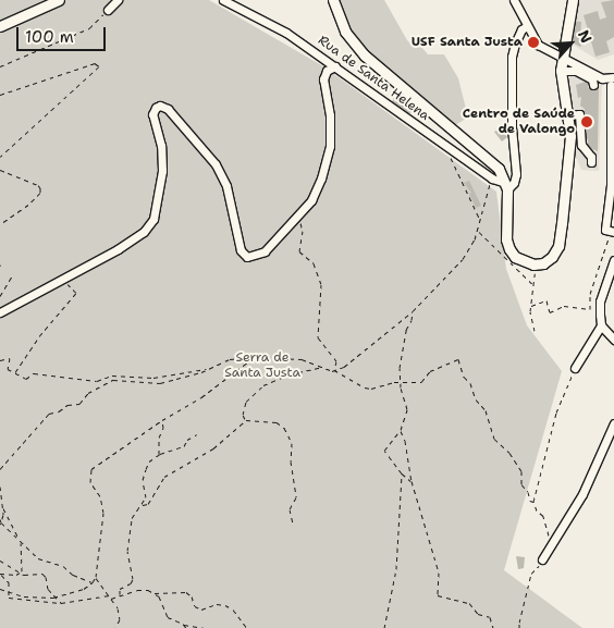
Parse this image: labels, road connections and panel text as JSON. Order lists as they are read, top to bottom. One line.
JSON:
{"streets":{"street":["Rua de Santa Helena"]},"parks":["Serra de Santa Justa"],"places":["USF Santa Justa","Centro de Saúde de Valongo"],"scale_bar":"100 m","north":"top right"}
